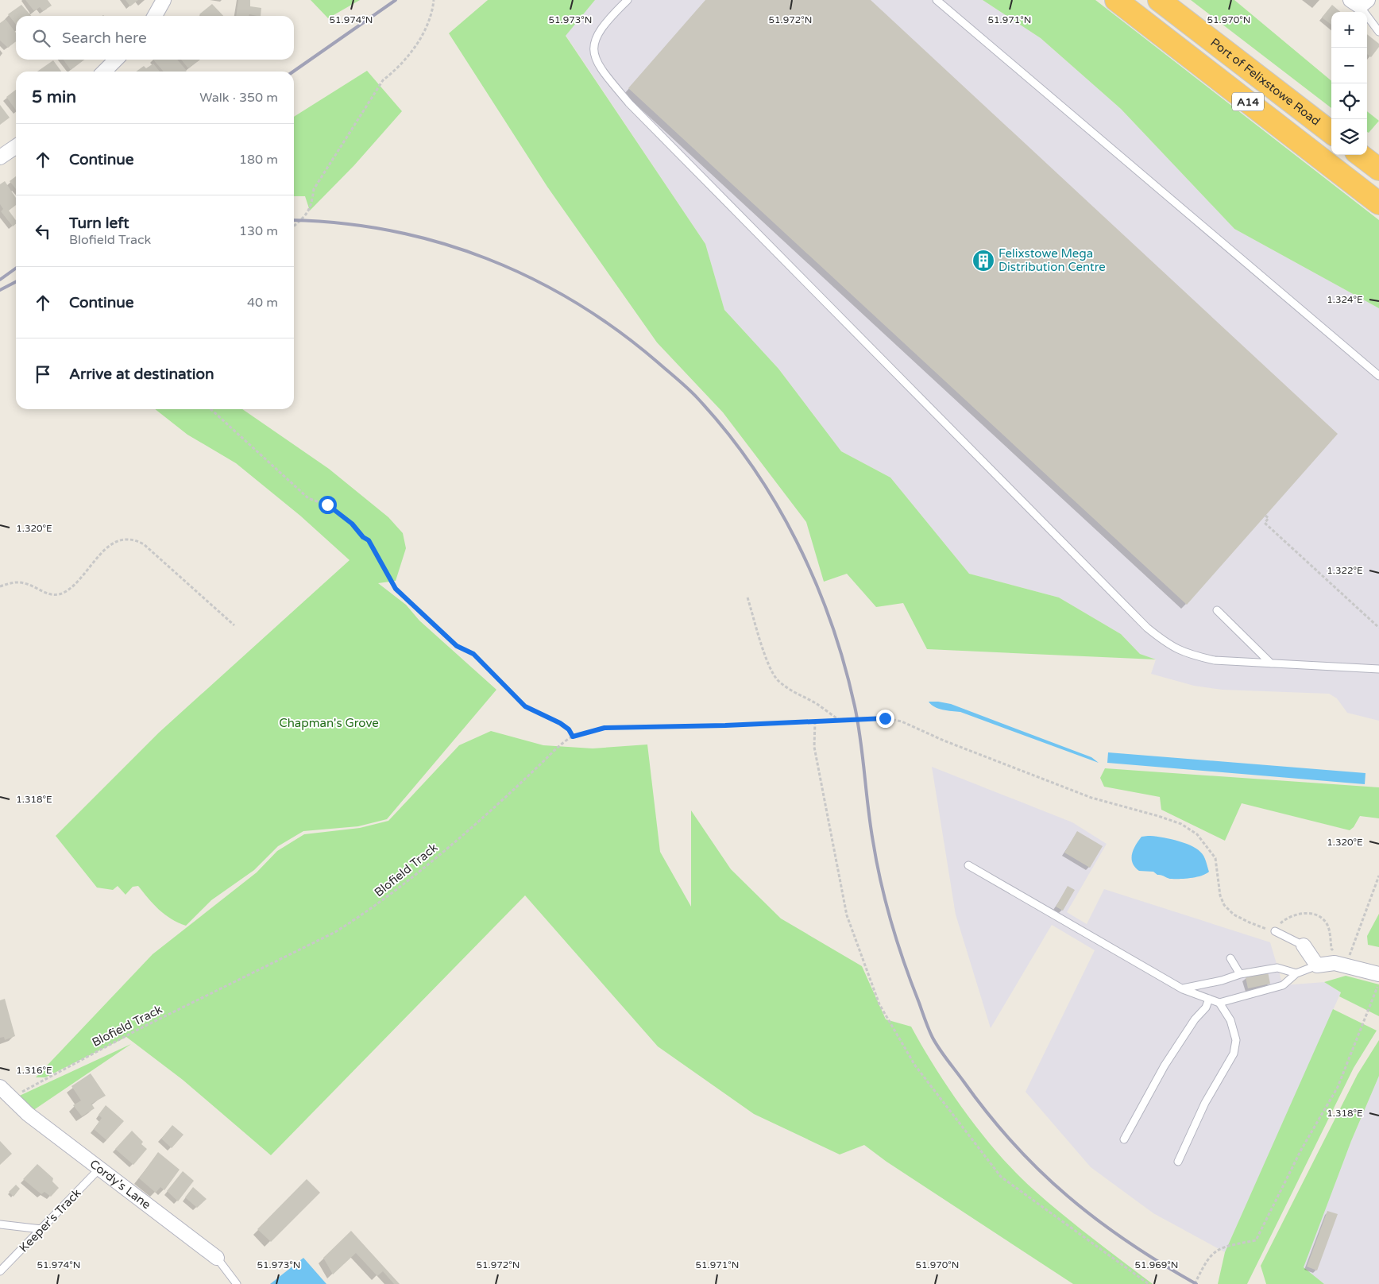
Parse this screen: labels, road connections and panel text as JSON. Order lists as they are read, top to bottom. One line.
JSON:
{"streets":{"highway":["Port of Felixstowe Road","A14"],"street":["Cordy's Lane"],"lane":["Keeper's Track"],"path":["Blofield Track"]},"crossings":[["Blofield Track","Cordy's Lane"],["Cordy's Lane","Keeper's Track"]],"parks":["Chapman's Grove"],"places":{"building":["Felixstowe Mega Distribution Centre"]},"page":{"map_buttons":["+","−"],"search":"Search here","heading":["5 min","Walk · 350 m"],"list":[["Continue","180 m"],["Turn left","Blofield Track","130 m"],["Continue","40 m"],"Arrive at destination"]},"coordinates":["51.974°N","51.973°N","51.972°N","51.971°N","51.970°N","1.324°E","1.320°E","1.322°E","1.318°E","1.316°E","51.969°N"]}
